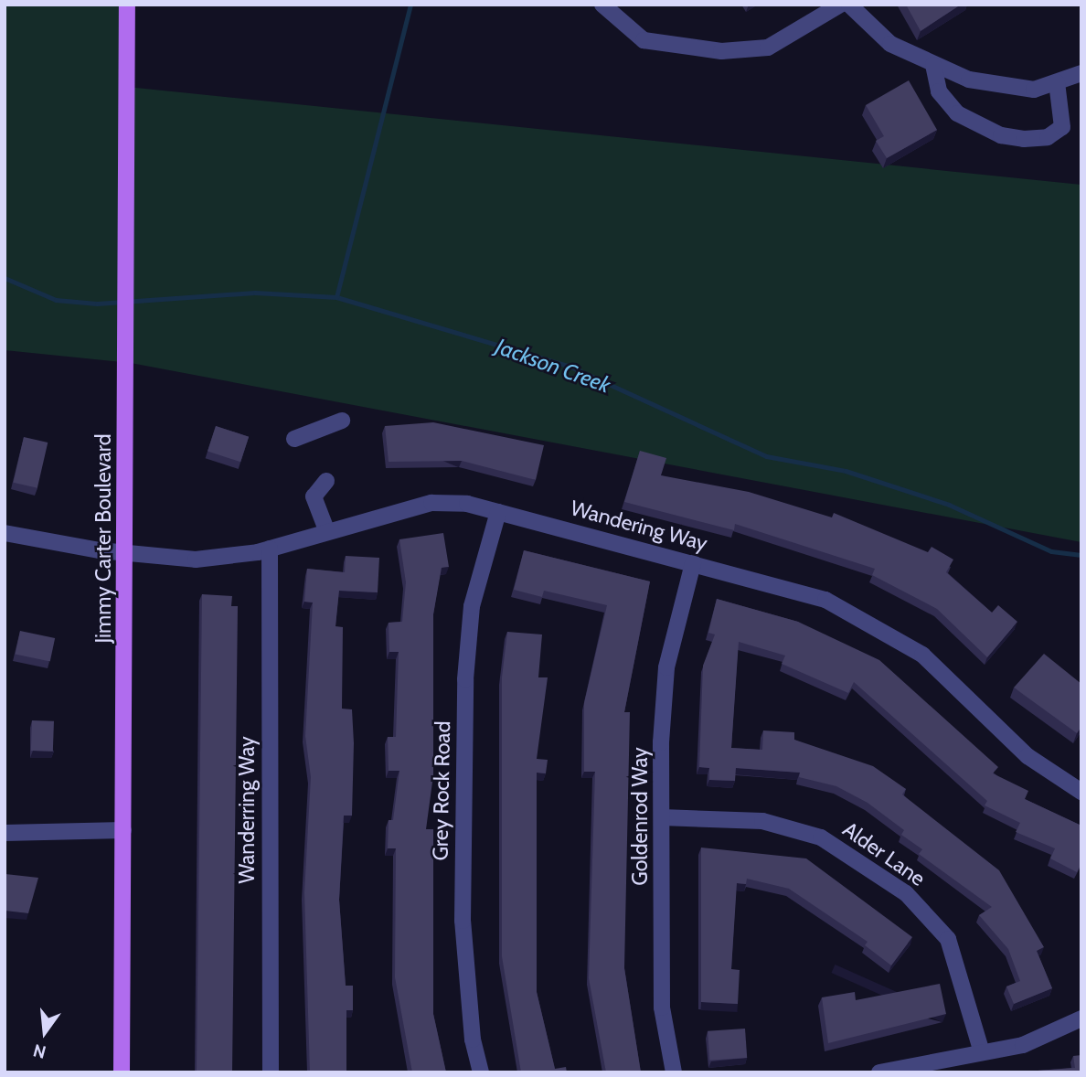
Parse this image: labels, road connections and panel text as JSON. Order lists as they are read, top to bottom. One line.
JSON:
{"streets":{"main road":["Jimmy Carter Boulevard"],"street":["Wandering Way","Grey Rock Road","Wanderring Way","Goldenrod Way","Alder Lane"]},"crossings":[["Wandering Way","Jimmy Carter Boulevard"],["Wandering Way","Grey Rock Road"],["Wandering Way","Wanderring Way"],["Wandering Way","Goldenrod Way"],["Goldenrod Way","Alder Lane"]],"water":["Jackson Creek"],"north":"bottom"}
